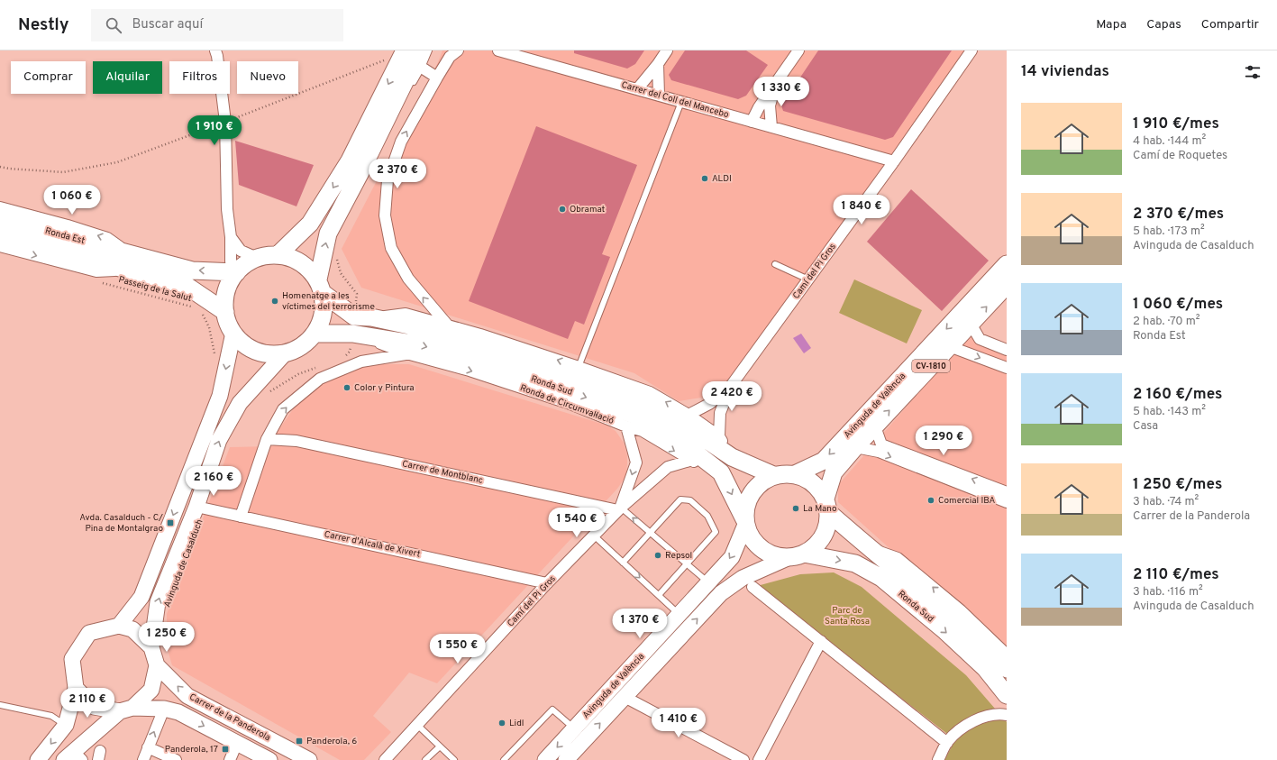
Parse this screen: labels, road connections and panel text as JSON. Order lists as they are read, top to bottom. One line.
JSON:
{"streets":{"main road":["Ronda Est","CV-1810","Ronda Sud","Avinguda de València","Avinguda de Casalduch","Carrer de la Panderola"],"street":["Carrer del Coll del Mancebo","Camí del Pi Gros","Ronda de Circumval·lació","Carrer de Montblanc","Carrer d'Alcalà de Xivert"],"path":["Passeig de la Salut"]},"crossings":[["Carrer del Coll del Mancebo","Camí del Pi Gros"],["Ronda Est","Ronda Sud"],["Ronda Est","Avinguda de Casalduch"],["Camí del Pi Gros","Ronda Sud"],["Camí del Pi Gros","Ronda de Circumval·lació"],["Camí del Pi Gros","Carrer de Montblanc"],["Camí del Pi Gros","Carrer d'Alcalà de Xivert"],["Ronda Sud","Ronda de Circumval·lació"],["Ronda Sud","Avinguda de València"],["Ronda Sud","Avinguda de Casalduch"],["Ronda de Circumval·lació","Carrer de Montblanc"],["Ronda de Circumval·lació","Carrer d'Alcalà de Xivert"],["Carrer d'Alcalà de Xivert","Avinguda de Casalduch"],["Avinguda de Casalduch","Carrer de la Panderola"]],"one_way":["Ronda de Circumval·lació"],"parks":["Parc de Santa Rosa"],"places":{"other":["ALDI","Obramat","Homenatge a les víctimes del terrorisme","Color y Pintura","Comercial IBA","La Mano","Repsol","Lidl"],"transit":["Avda. Casalduch - C/ Pina de Montalgrao","Panderola, 6","Panderola, 17"]},"page":{"header":"Nestly","search":"Buscar aquí","nav":["Mapa","Capas","Compartir"],"heading":"14 viviendas","chip":["Comprar","Alquilar","Filtros","Nuevo"],"price":["1 330 €","1 910 €","2 370 €","1 060 €","1 840 €","2 420 €","1 290 €","2 160 €","1 540 €","1 370 €","1 250 €","1 550 €","2 110 €","1 410 €"],"list":[{"name":"1 910 €/mes","note":"4 hab. · 144 m² · Camí de Roquetes"},{"name":"2 370 €/mes","note":"5 hab. · 173 m² · Avinguda de Casalduch"},{"name":"1 060 €/mes","note":"2 hab. · 70 m² · Ronda Est"},{"name":"2 160 €/mes","note":"5 hab. · 143 m² · Casa"},{"name":"1 250 €/mes","note":"3 hab. · 74 m² · Carrer de la Panderola"},{"name":"2 110 €/mes","note":"3 hab. · 116 m² · Avinguda de Casalduch"}]}}
